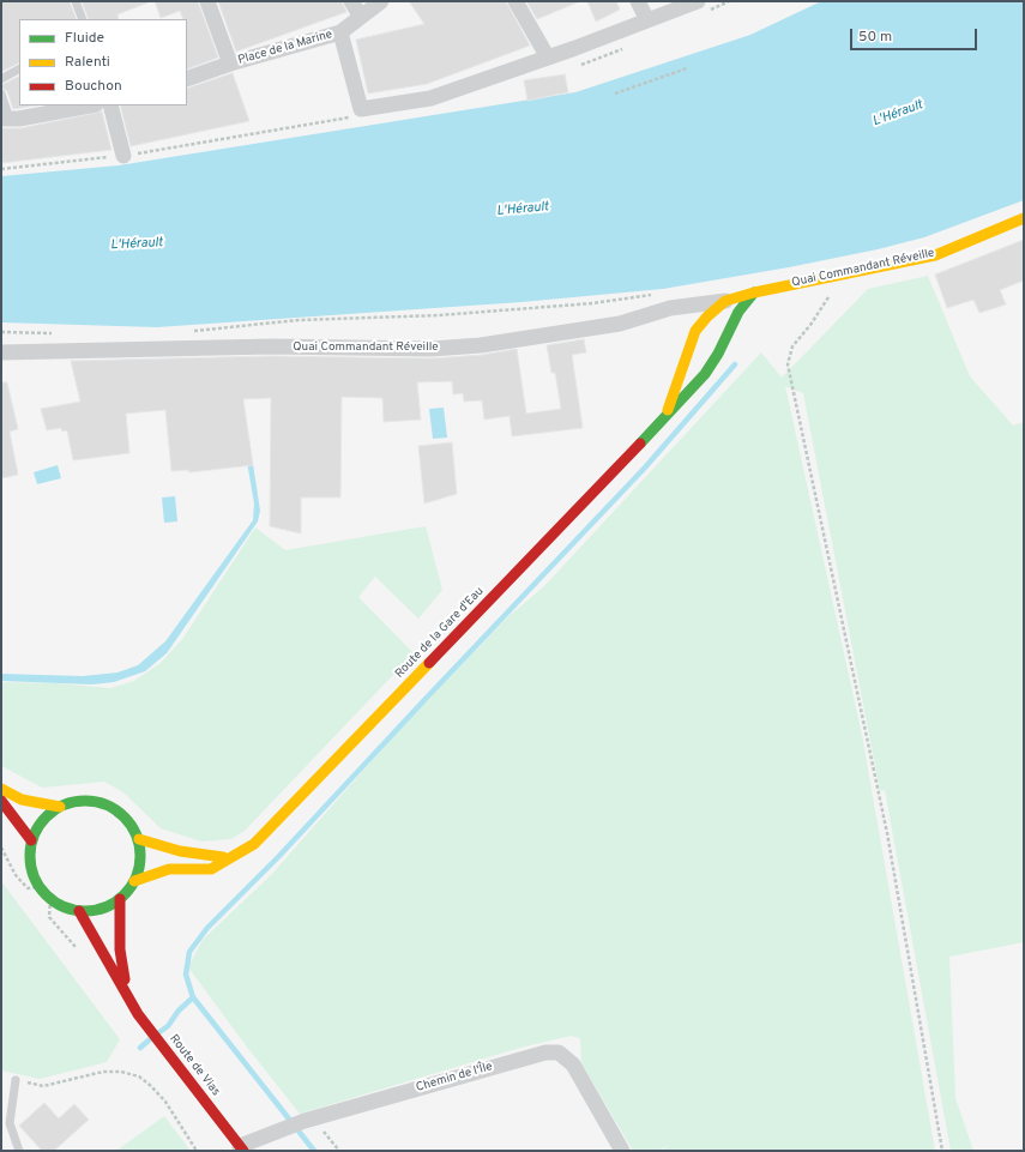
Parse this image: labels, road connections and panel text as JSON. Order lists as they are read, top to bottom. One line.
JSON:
{"streets":{"main road":["Quai Commandant Réveille","Route de la Gare d'Eau","Route de Vias"],"street":["Place de la Marine","Chemin de l'Île"]},"crossings":[["Quai Commandant Réveille","Route de la Gare d'Eau"],["Route de la Gare d'Eau","Route de Vias"],["Route de Vias","Chemin de l'Île"]],"water":["L'Hérault"],"legend":["Fluide","Ralenti","Bouchon"],"scale_bar":"50 m"}
